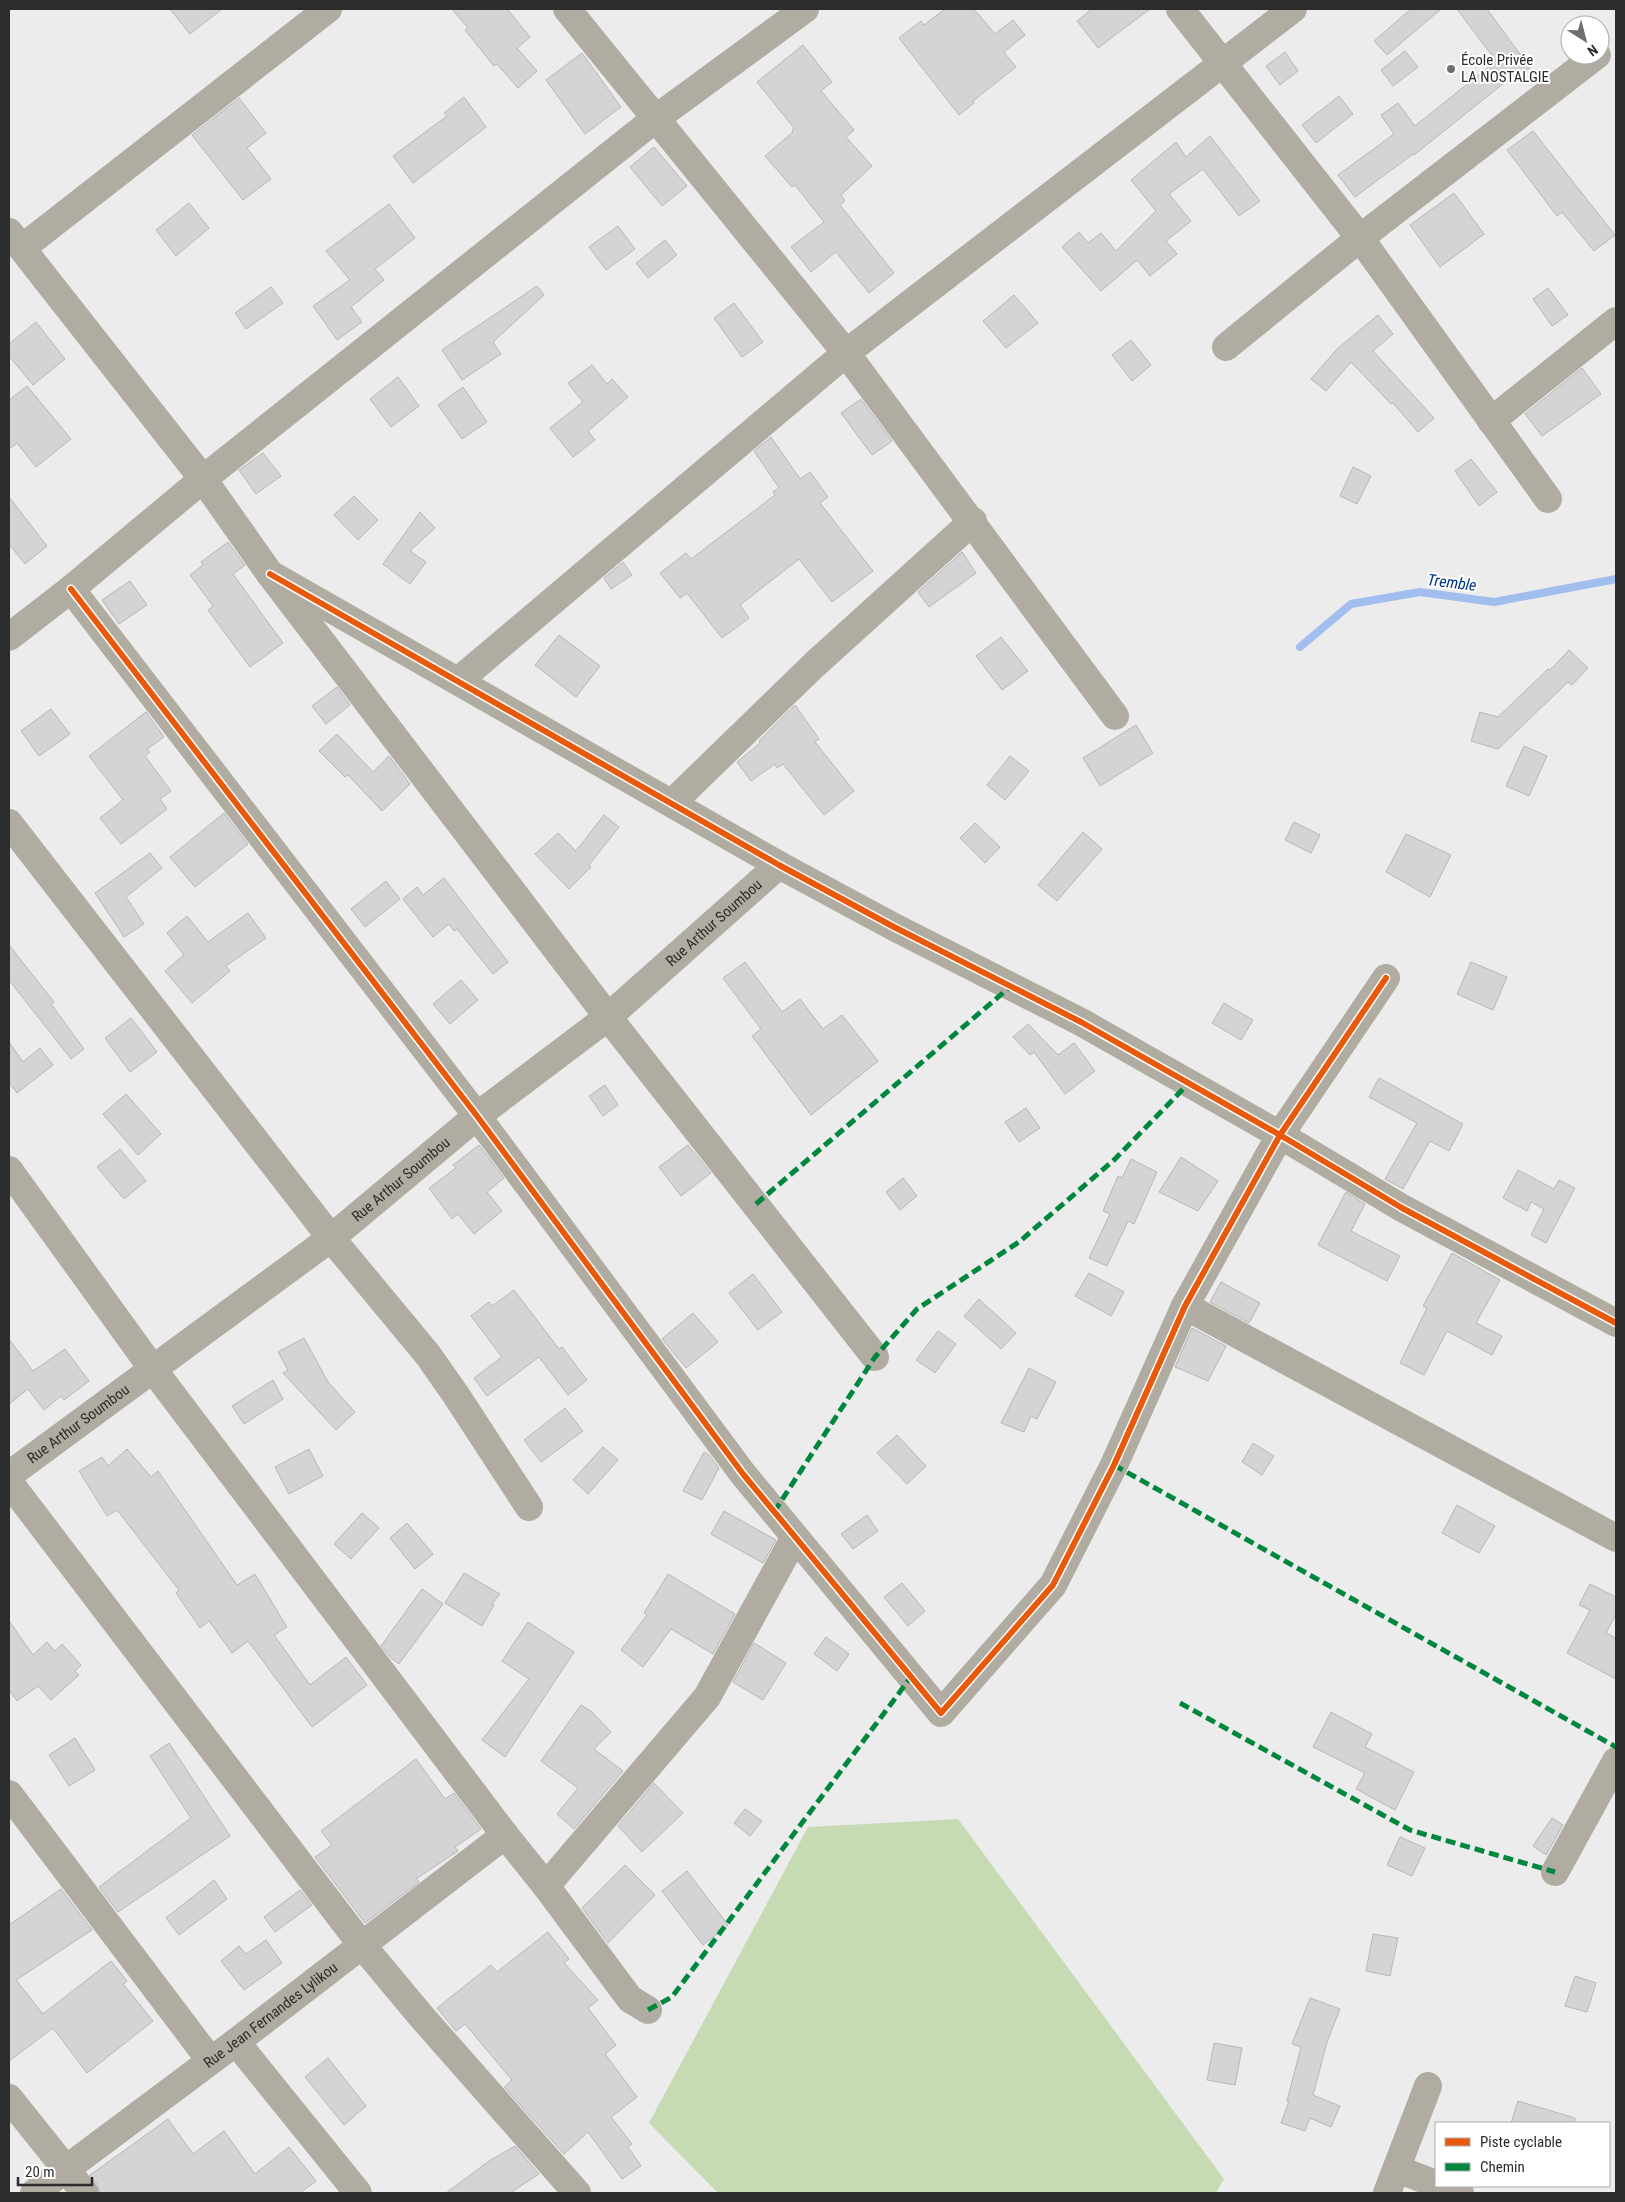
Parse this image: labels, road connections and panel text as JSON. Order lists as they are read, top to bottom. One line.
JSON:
{"streets":{"street":["Rue Arthur Soumbou","Rue Jean Fernandes Lylikou"]},"water":["Tremble"],"places":["École Privée LA NOSTALGIE"],"legend":["Piste cyclable","Chemin"],"scale_bar":"20 m","north":"bottom right"}
